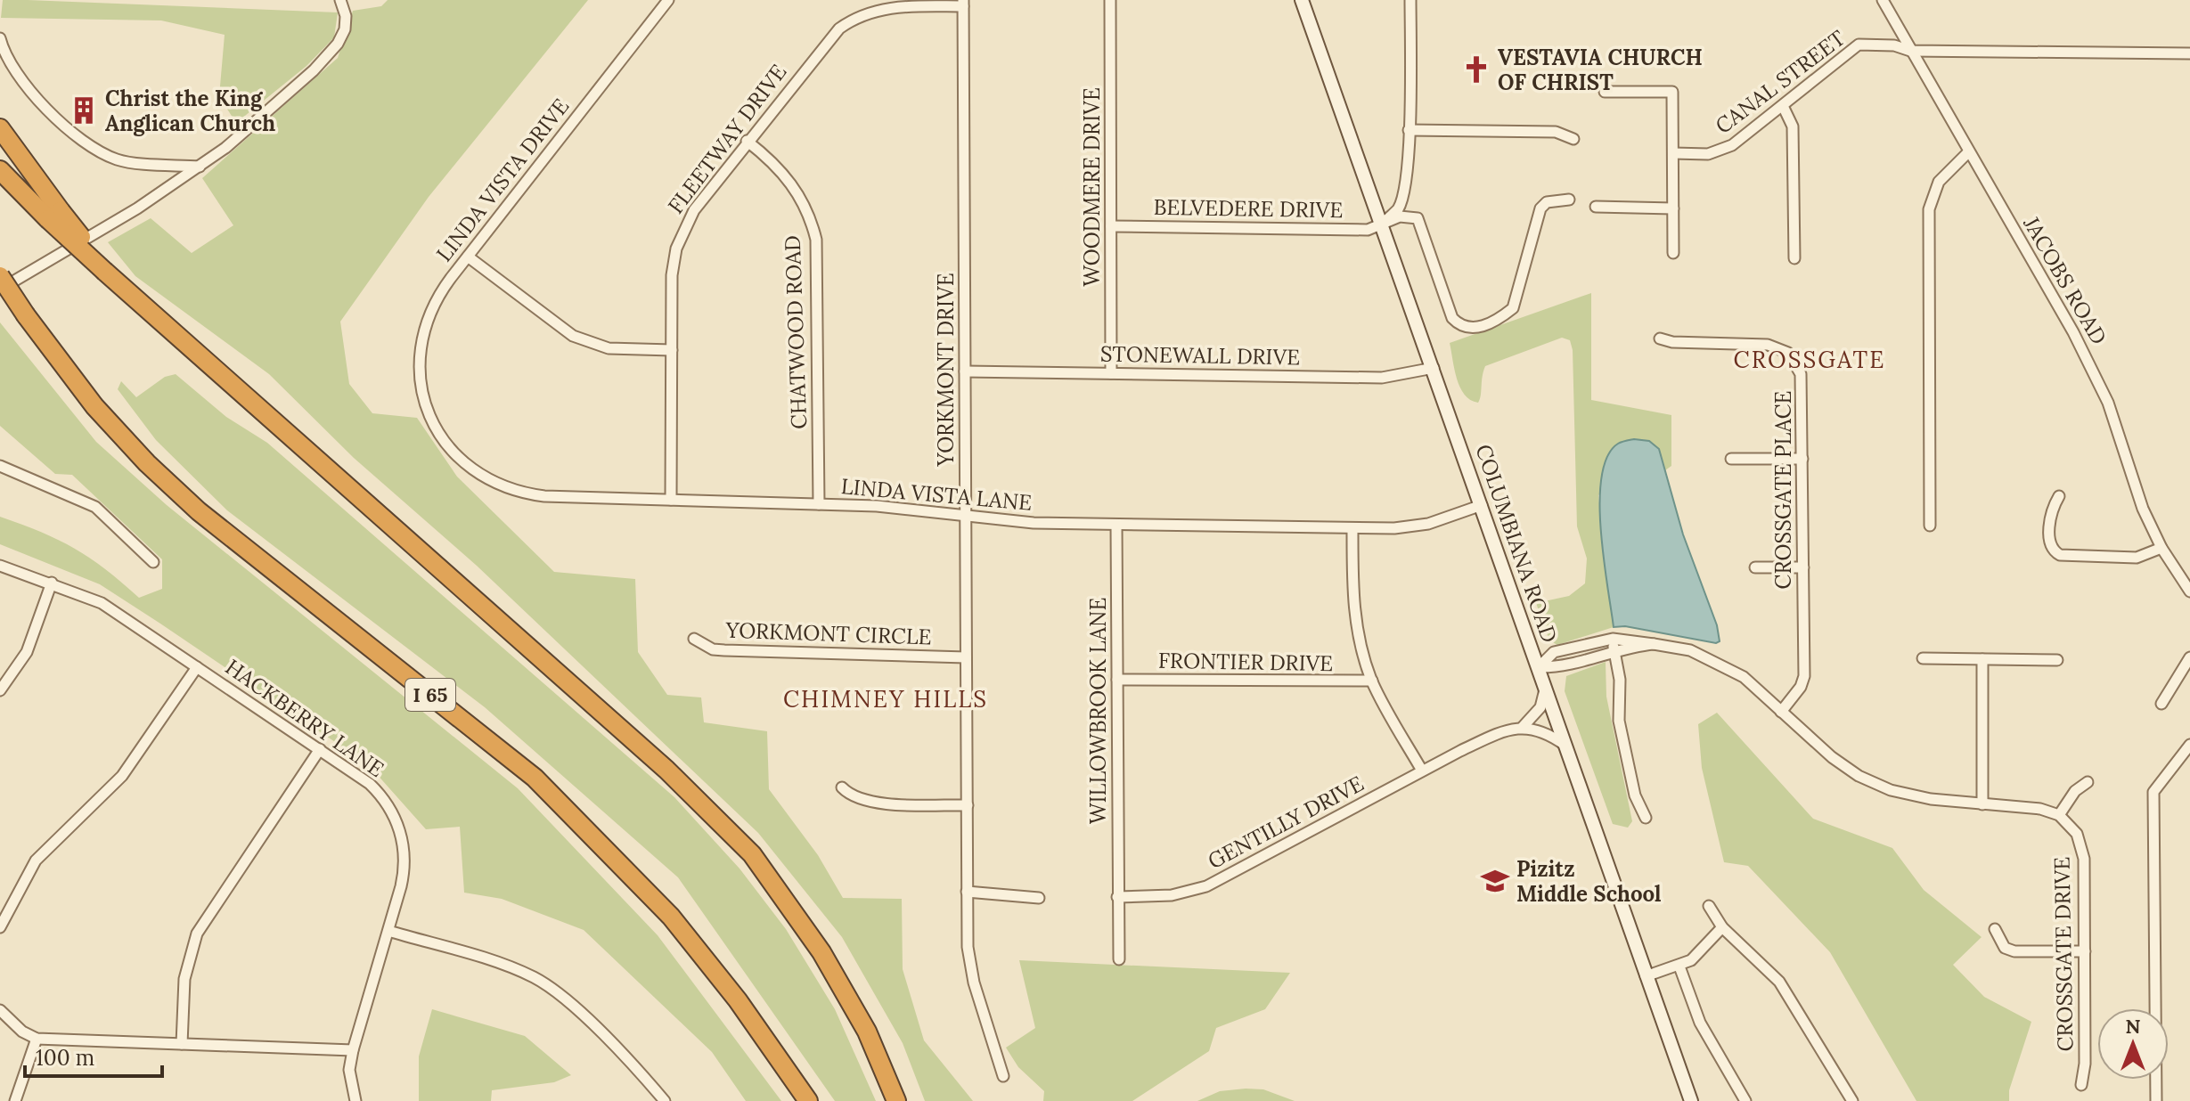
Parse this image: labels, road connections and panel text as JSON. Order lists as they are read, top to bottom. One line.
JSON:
{"streets":{"highway":["I 65"],"main road":["COLUMBIANA ROAD"],"street":["CANAL STREET","FLEETWAY DRIVE","LINDA VISTA DRIVE","WOODMERE DRIVE","BELVEDERE DRIVE","JACOBS ROAD","CHATWOOD ROAD","STONEWALL DRIVE","YORKMONT DRIVE","CROSSGATE PLACE","LINDA VISTA LANE","YORKMONT CIRCLE","FRONTIER DRIVE","WILLOWBROOK LANE","HACKBERRY LANE","GENTILLY DRIVE","CROSSGATE DRIVE"]},"crossings":[["CANAL STREET","JACOBS ROAD"],["FLEETWAY DRIVE","CHATWOOD ROAD"],["FLEETWAY DRIVE","YORKMONT DRIVE"],["FLEETWAY DRIVE","LINDA VISTA LANE"],["LINDA VISTA DRIVE","LINDA VISTA LANE"],["WOODMERE DRIVE","BELVEDERE DRIVE"],["WOODMERE DRIVE","STONEWALL DRIVE"],["BELVEDERE DRIVE","COLUMBIANA ROAD"],["CHATWOOD ROAD","LINDA VISTA LANE"],["STONEWALL DRIVE","YORKMONT DRIVE"],["STONEWALL DRIVE","COLUMBIANA ROAD"],["YORKMONT DRIVE","LINDA VISTA LANE"],["YORKMONT DRIVE","YORKMONT CIRCLE"],["LINDA VISTA LANE","COLUMBIANA ROAD"],["LINDA VISTA LANE","WILLOWBROOK LANE"],["FRONTIER DRIVE","WILLOWBROOK LANE"],["WILLOWBROOK LANE","GENTILLY DRIVE"]],"districts":["CROSSGATE","CHIMNEY HILLS"],"places":{"church":["VESTAVIA CHURCH OF CHRIST"],"building":["Christ the King Anglican Church"],"school or university":["Pizitz Middle School"]},"scale_bar":"100 m","north":"top"}
